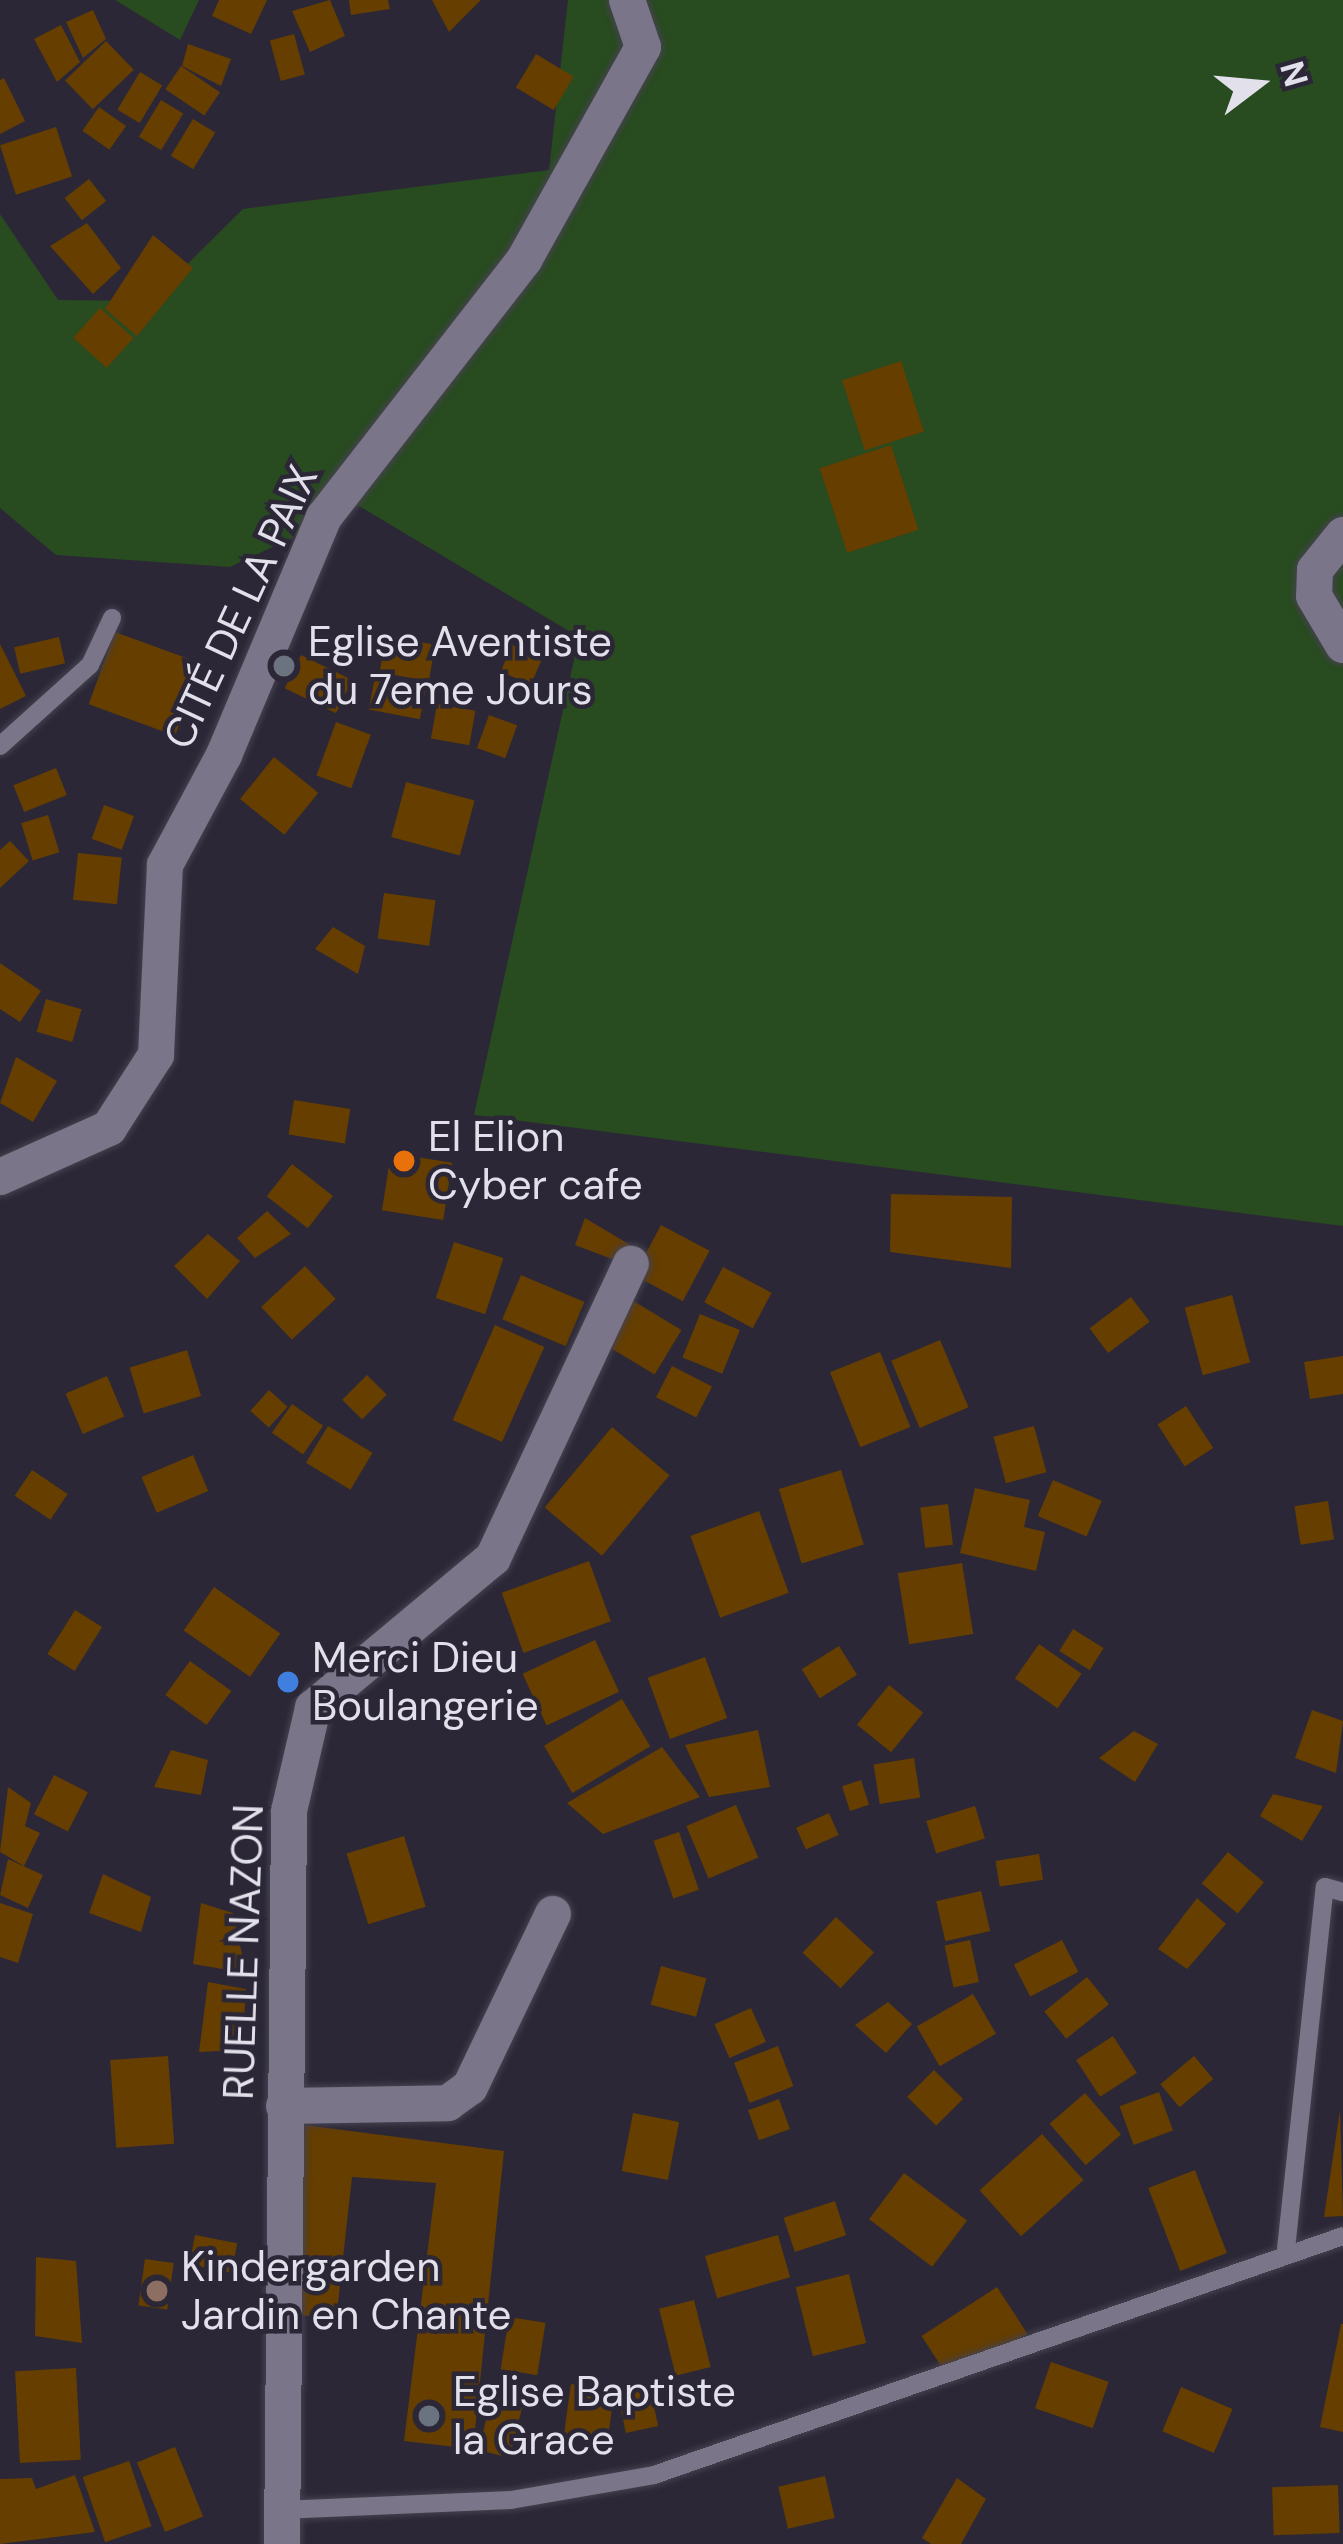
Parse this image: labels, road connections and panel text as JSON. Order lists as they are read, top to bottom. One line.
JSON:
{"streets":{"street":["CITÉ DE LA PAIX","RUELLE NAZON"]},"places":["Eglise Aventiste du 7eme Jours","El Elion Cyber cafe","Merci Dieu Boulangerie","Kindergarden Jardin en Chante","Eglise Baptiste la Grace"],"north":"right"}
